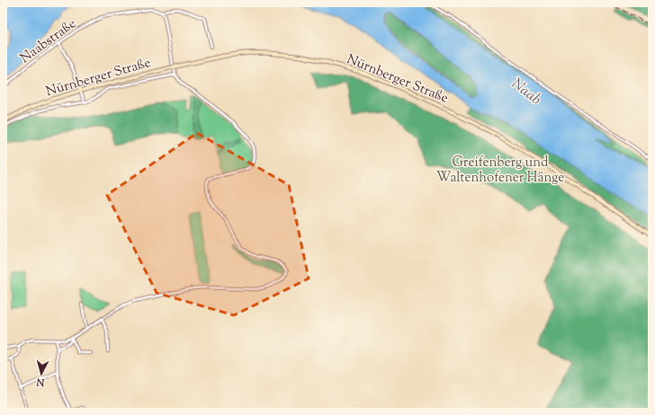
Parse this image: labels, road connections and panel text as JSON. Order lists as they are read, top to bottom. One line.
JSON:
{"streets":{"main road":["Nürnberger Straße"],"street":["Naabstraße"]},"water":["Naab"],"parks":["Greifenberg und Waltenhofener Hänge"],"north":"bottom"}
